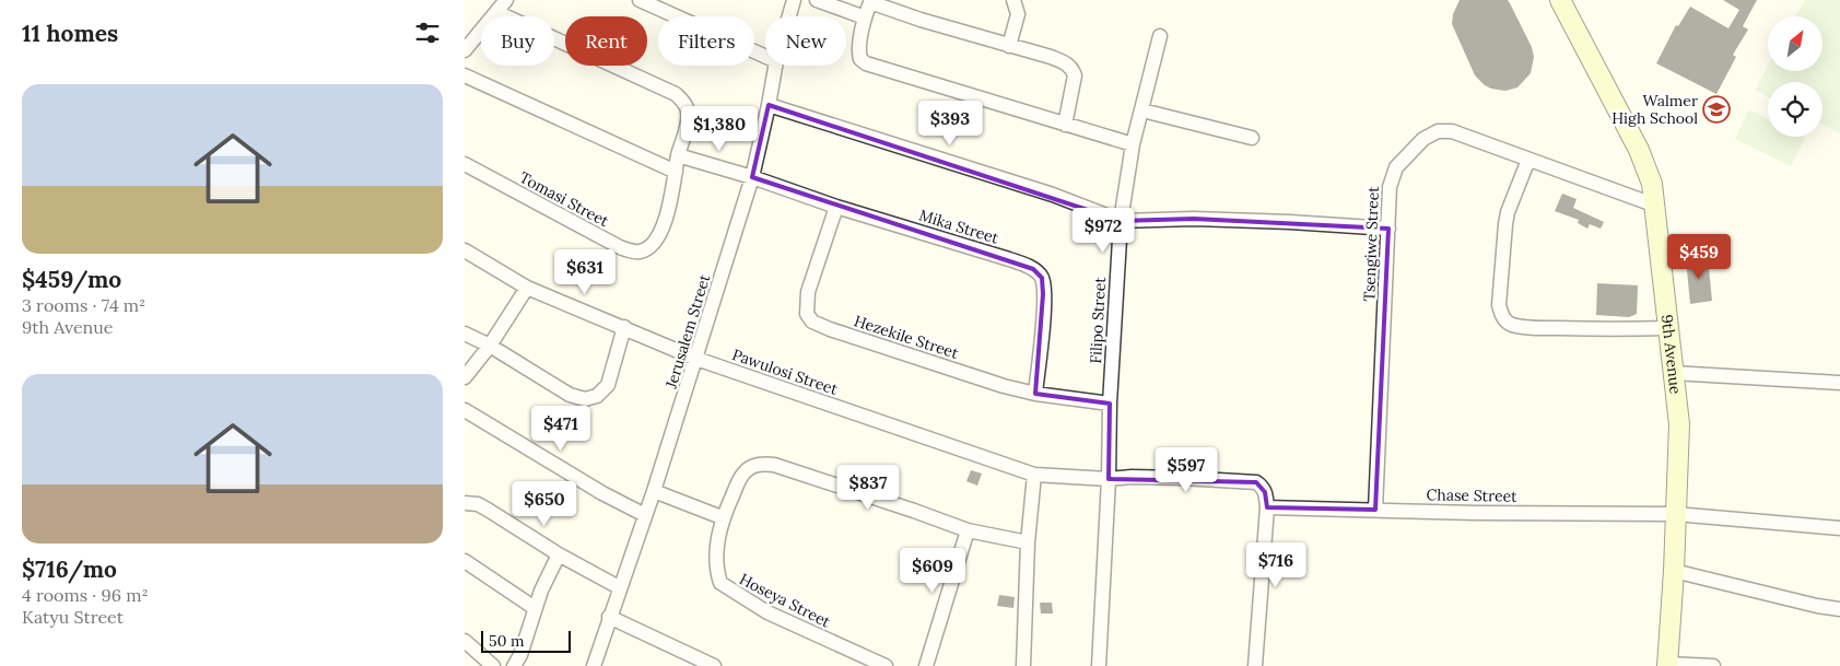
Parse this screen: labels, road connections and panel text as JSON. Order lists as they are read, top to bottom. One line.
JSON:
{"streets":{"street":["Tomasi Street","Mika Street","Tsengiwe Street","Filipo Street","Jerusalem Street","Hezekile Street","9th Avenue","Pawulosi Street","Chase Street","Hoseya Street"]},"crossings":[["Tomasi Street","Mika Street"],["Mika Street","Jerusalem Street"],["Mika Street","Hezekile Street"],["Tsengiwe Street","9th Avenue"],["Tsengiwe Street","Chase Street"],["Filipo Street","Hezekile Street"],["Filipo Street","Pawulosi Street"],["Jerusalem Street","Pawulosi Street"],["9th Avenue","Chase Street"],["Pawulosi Street","Chase Street"]],"places":{"school or university":["Walmer High School"]},"scale_bar":"50 m","north":"top right","page":{"heading":"11 homes","chip":["Buy","Rent","Filters","New"],"list":[{"name":"$459/mo","note":"3 rooms · 74 m² · 9th Avenue"},{"name":"$716/mo","note":"4 rooms · 96 m² · Katyu Street"}],"price":["$393","$1,380","$972","$459","$631","$471","$597","$837","$650","$716","$609"],"scale":"50 m"}}
